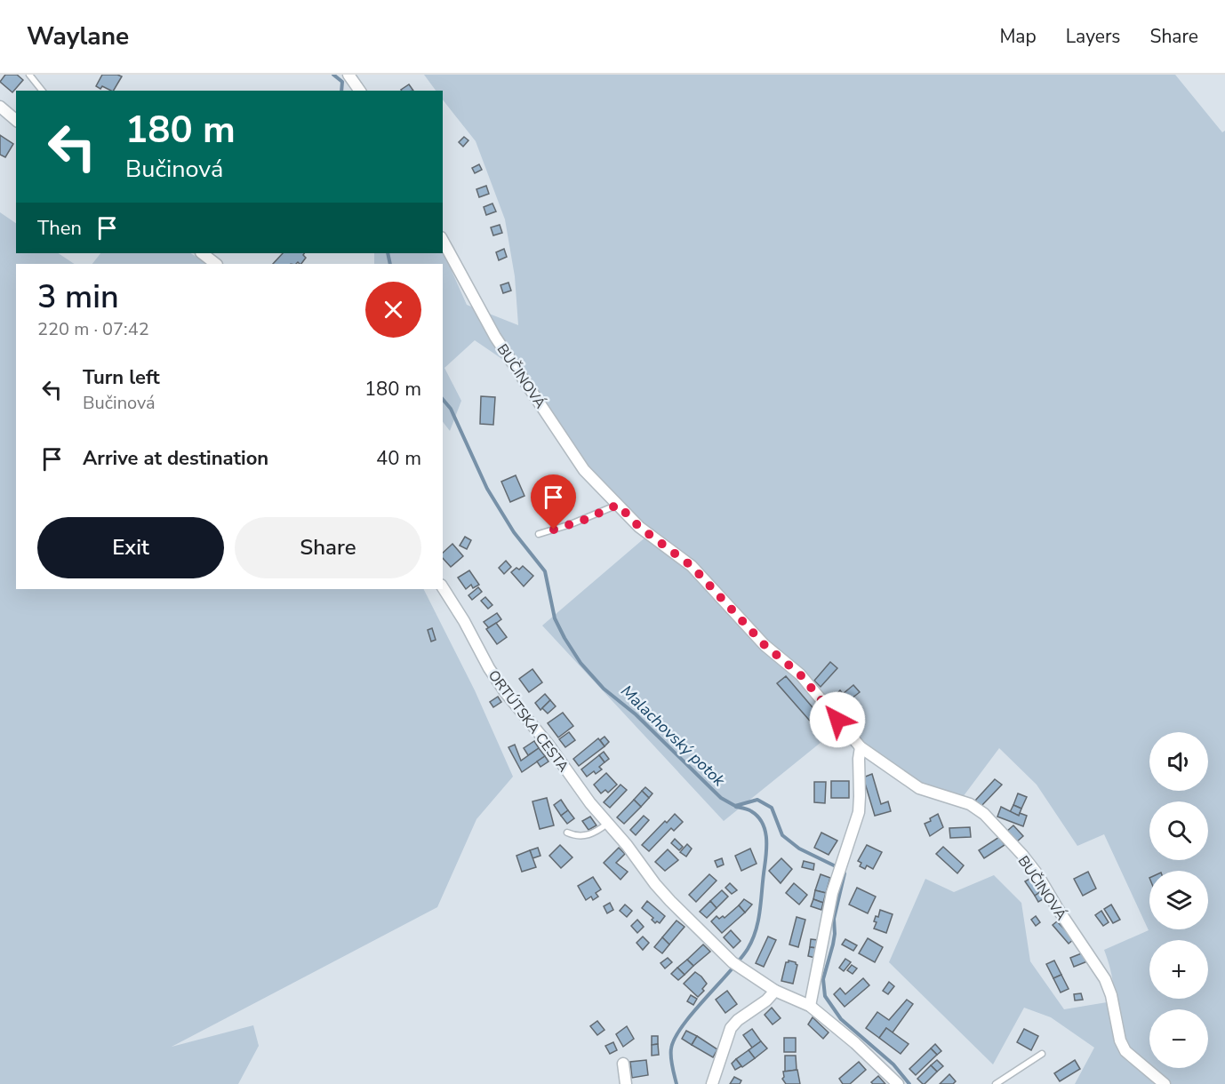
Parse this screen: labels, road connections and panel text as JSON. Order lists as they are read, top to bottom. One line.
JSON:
{"streets":{"street":["BUČINOVÁ","ORTÚTSKA CESTA"]},"water":["Malachovský potok"],"page":{"header":"Waylane","nav":["Map","Layers","Share"],"turn":["180 m","Bučinová"],"then":"Then","heading":["3 min","220 m · 07:42"],"list":[{"name":"Turn left","note":"Bučinová","value":"180 m"},{"name":"Arrive at destination","value":"40 m"}],"buttons":["Exit","Share"],"map_buttons":["+","−"]}}
